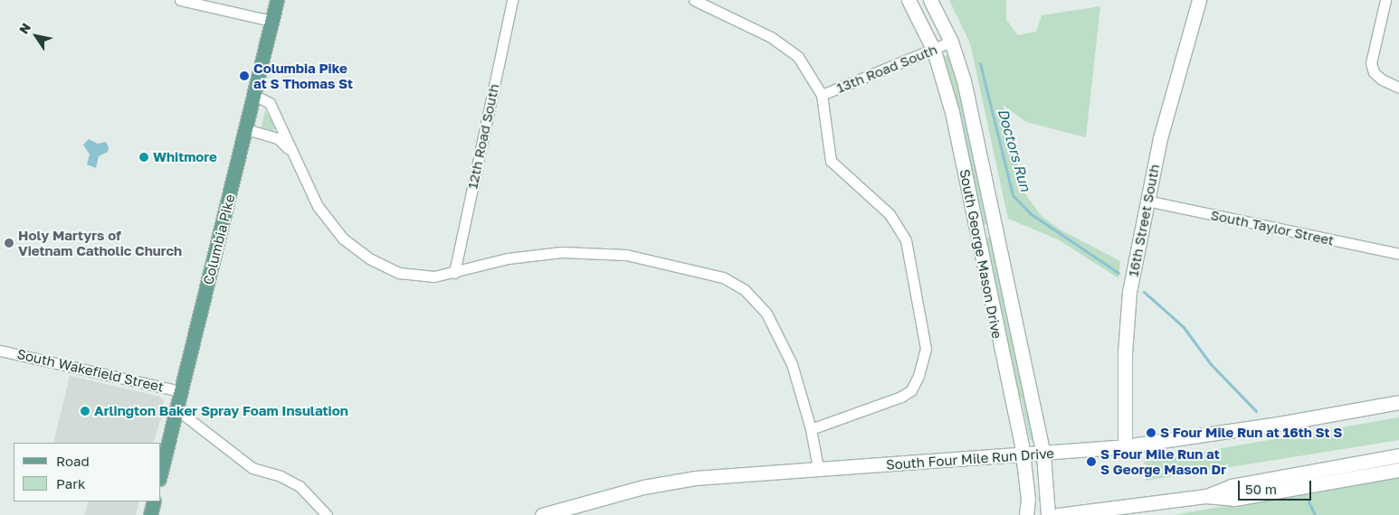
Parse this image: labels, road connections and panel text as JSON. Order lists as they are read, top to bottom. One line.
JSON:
{"streets":{"main road":["16th Street South","Columbia Pike","South George Mason Drive","South Four Mile Run Drive"],"street":["13th Road South","12th Road South","South Taylor Street","South Wakefield Street"]},"crossings":[["13th Road South","South George Mason Drive"],["16th Street South","South Taylor Street"],["16th Street South","South Four Mile Run Drive"],["Columbia Pike","South Wakefield Street"],["South George Mason Drive","South Four Mile Run Drive"]],"water":["Doctors Run"],"places":["Columbia Pike at S Thomas St","Whitmore","Holy Martyrs of Vietnam Catholic Church","Arlington Baker Spray Foam Insulation","S Four Mile Run at 16th St S","S Four Mile Run at S George Mason Dr"],"legend":["Road","Park"],"scale_bar":"50 m","north":"top left"}
